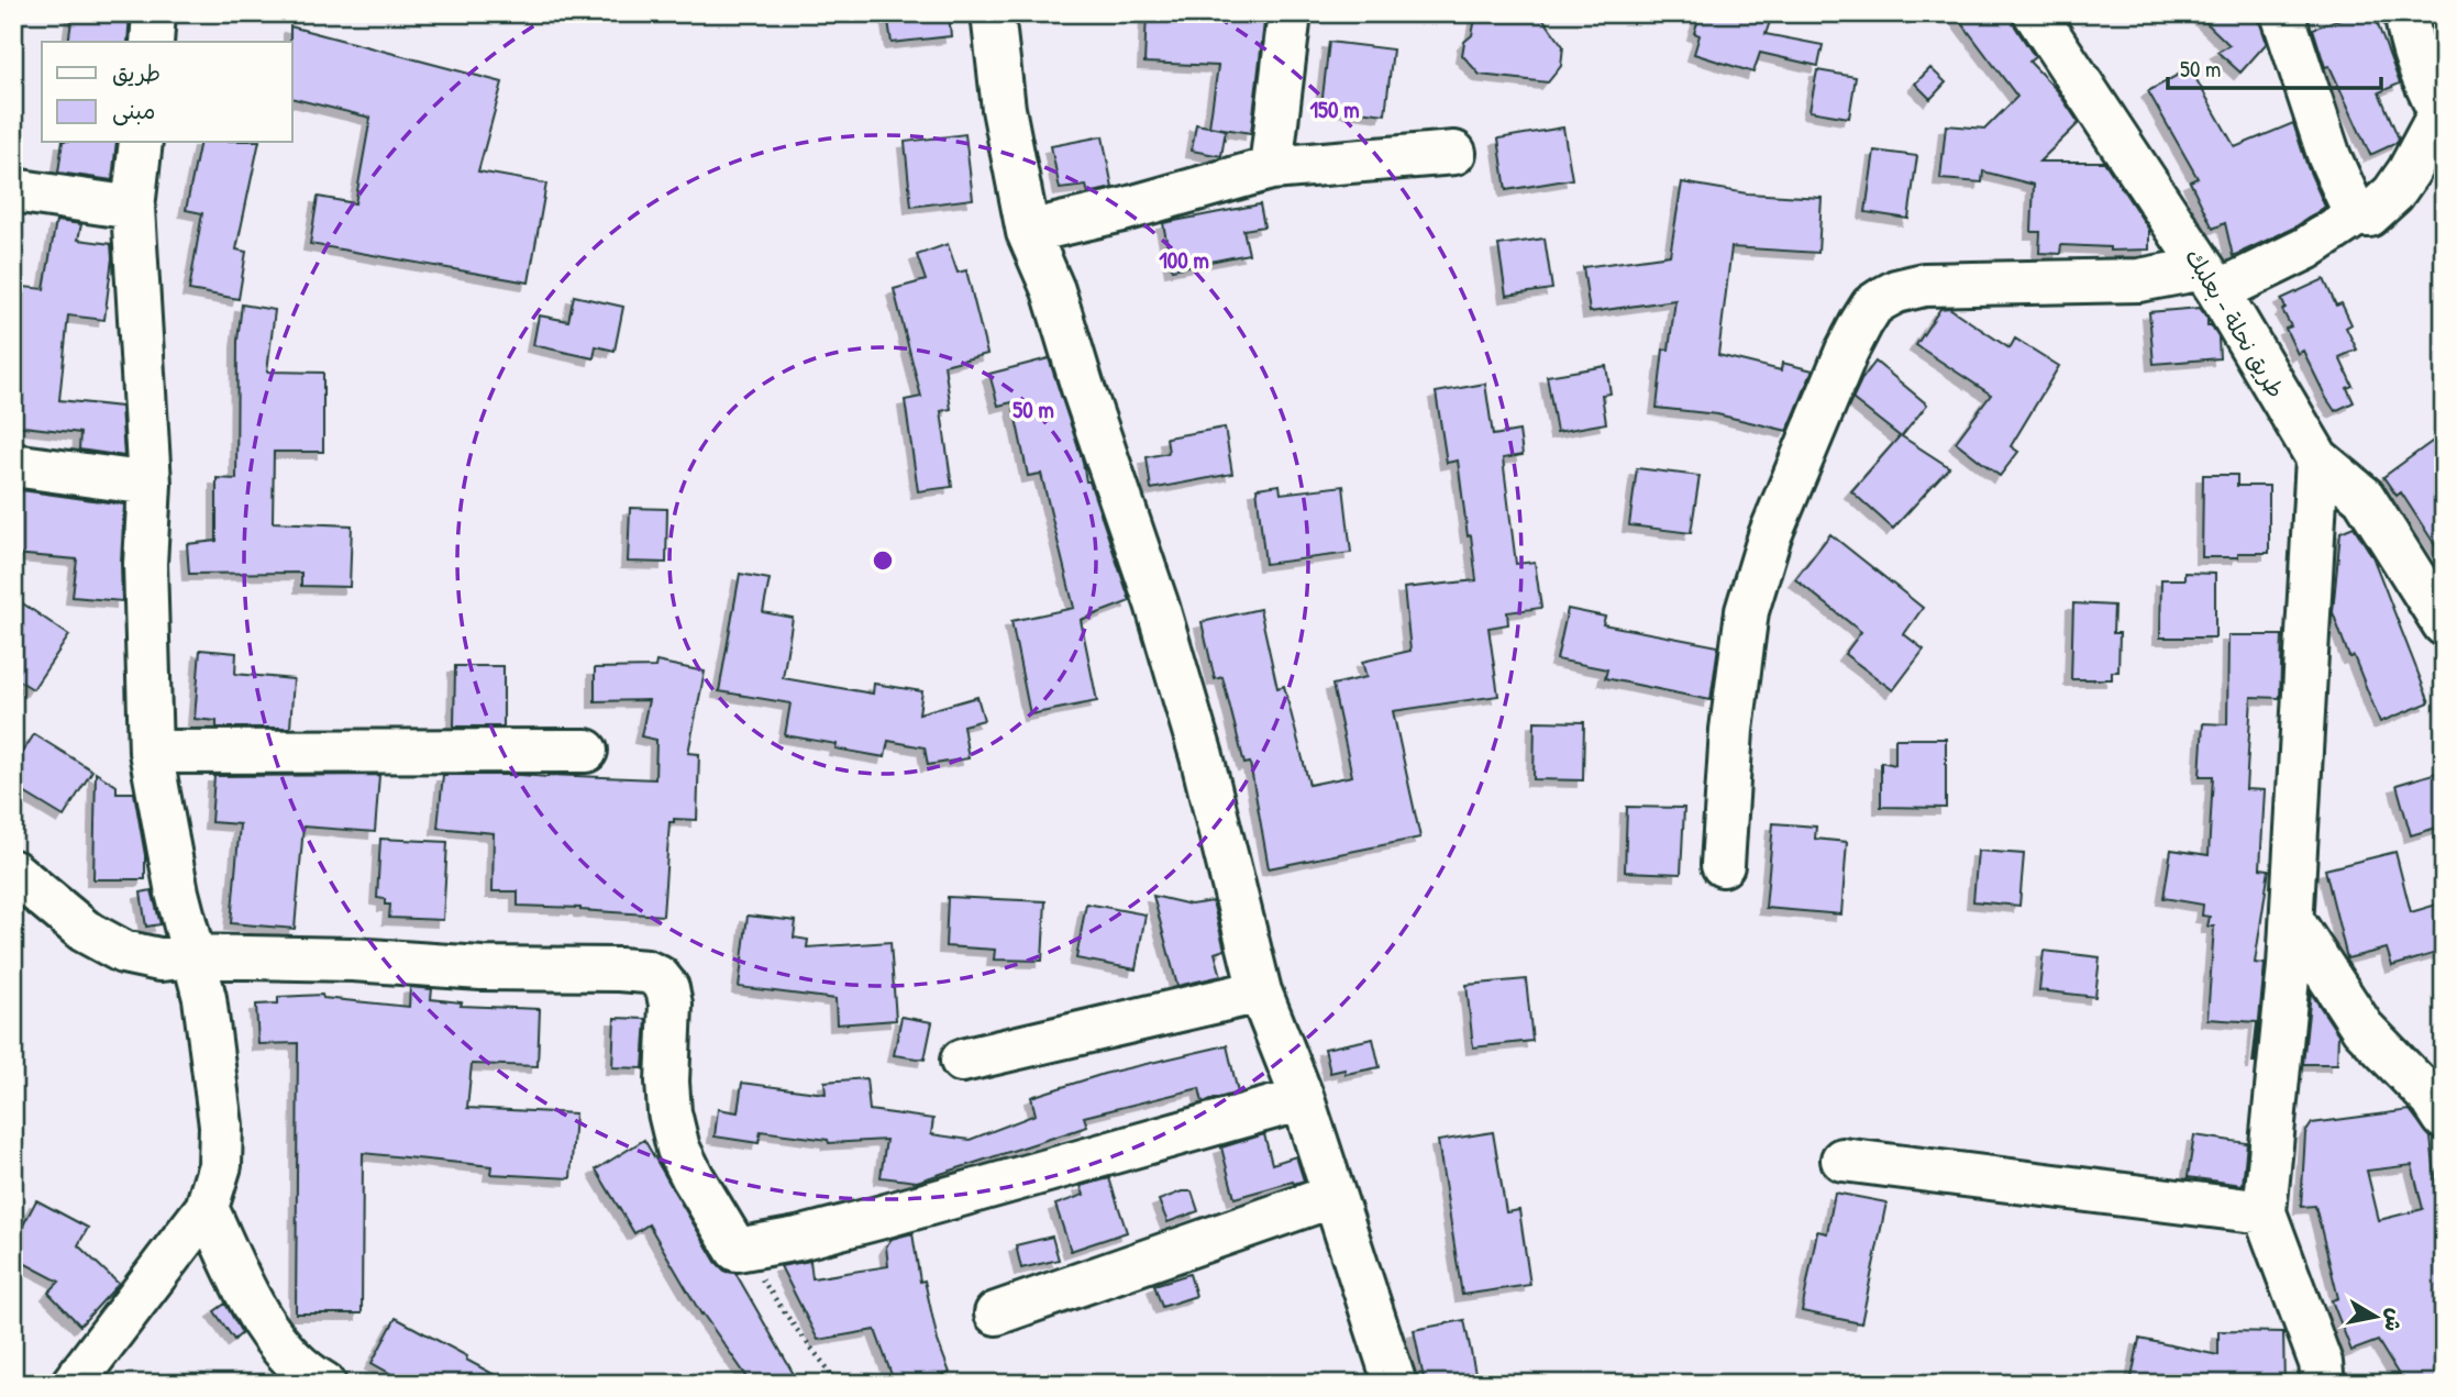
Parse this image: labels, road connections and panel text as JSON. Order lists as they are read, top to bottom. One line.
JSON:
{"streets":{"street":["طريق نحلة - بعلبك"]},"legend":["طريق","مبنى"],"scale_bar":"50 m","north":"right","rings":["150 m","100 m","50 m"]}
